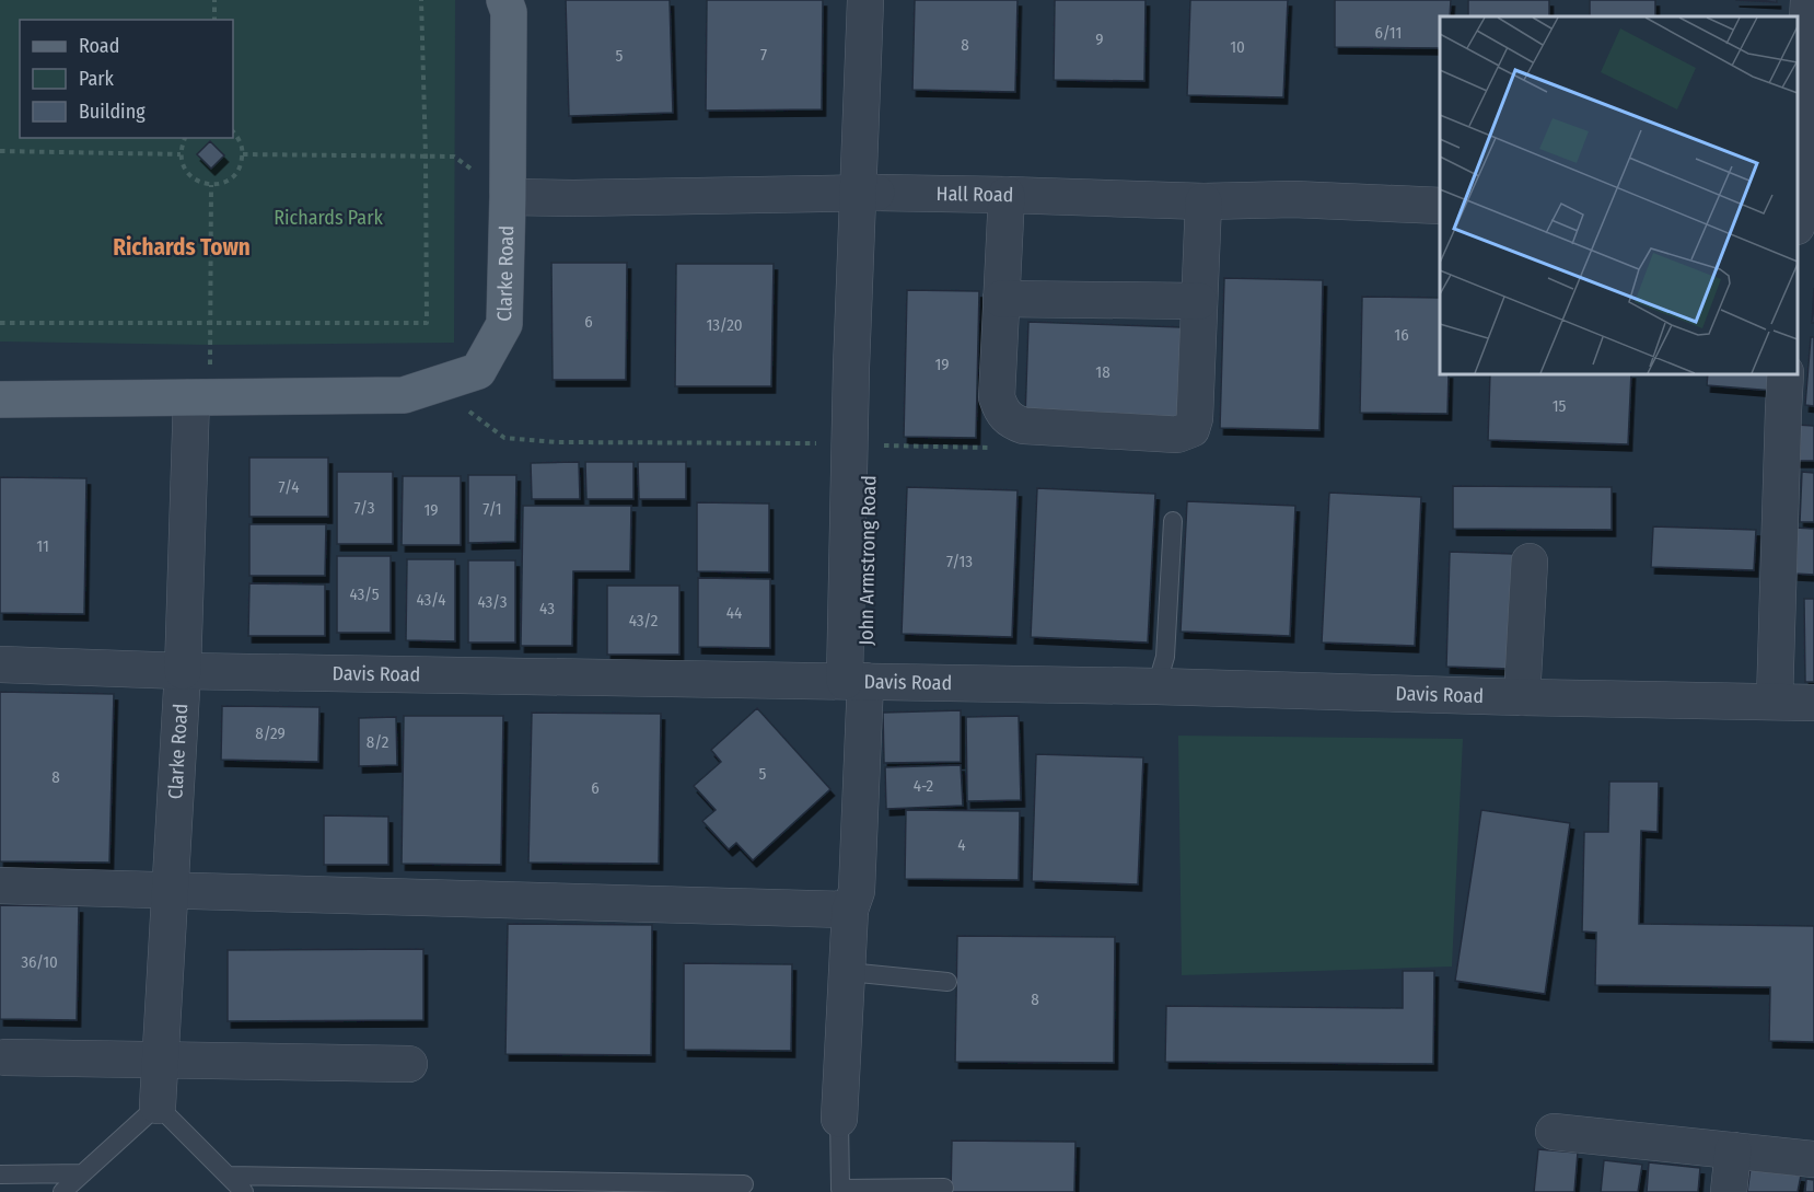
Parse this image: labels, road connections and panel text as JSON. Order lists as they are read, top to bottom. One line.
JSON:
{"streets":{"main road":["Clarke Road"],"street":["Hall Road","John Armstrong Road","Davis Road"]},"crossings":[["Hall Road","Clarke Road"],["Hall Road","John Armstrong Road"],["Clarke Road","Davis Road"],["John Armstrong Road","Davis Road"]],"districts":["Richards Town"],"parks":["Richards Park"],"house_numbers":["6/11","9","8","10","7","5","6","13/20","16","19","18","15","7/4","7/3","7/1","19","11","7/13","43/5","43/4","43/3","43","44","43/2","8/29","8/2","5","8","4-2","6","4","36/10","8"],"legend":["Road","Park","Building"]}
